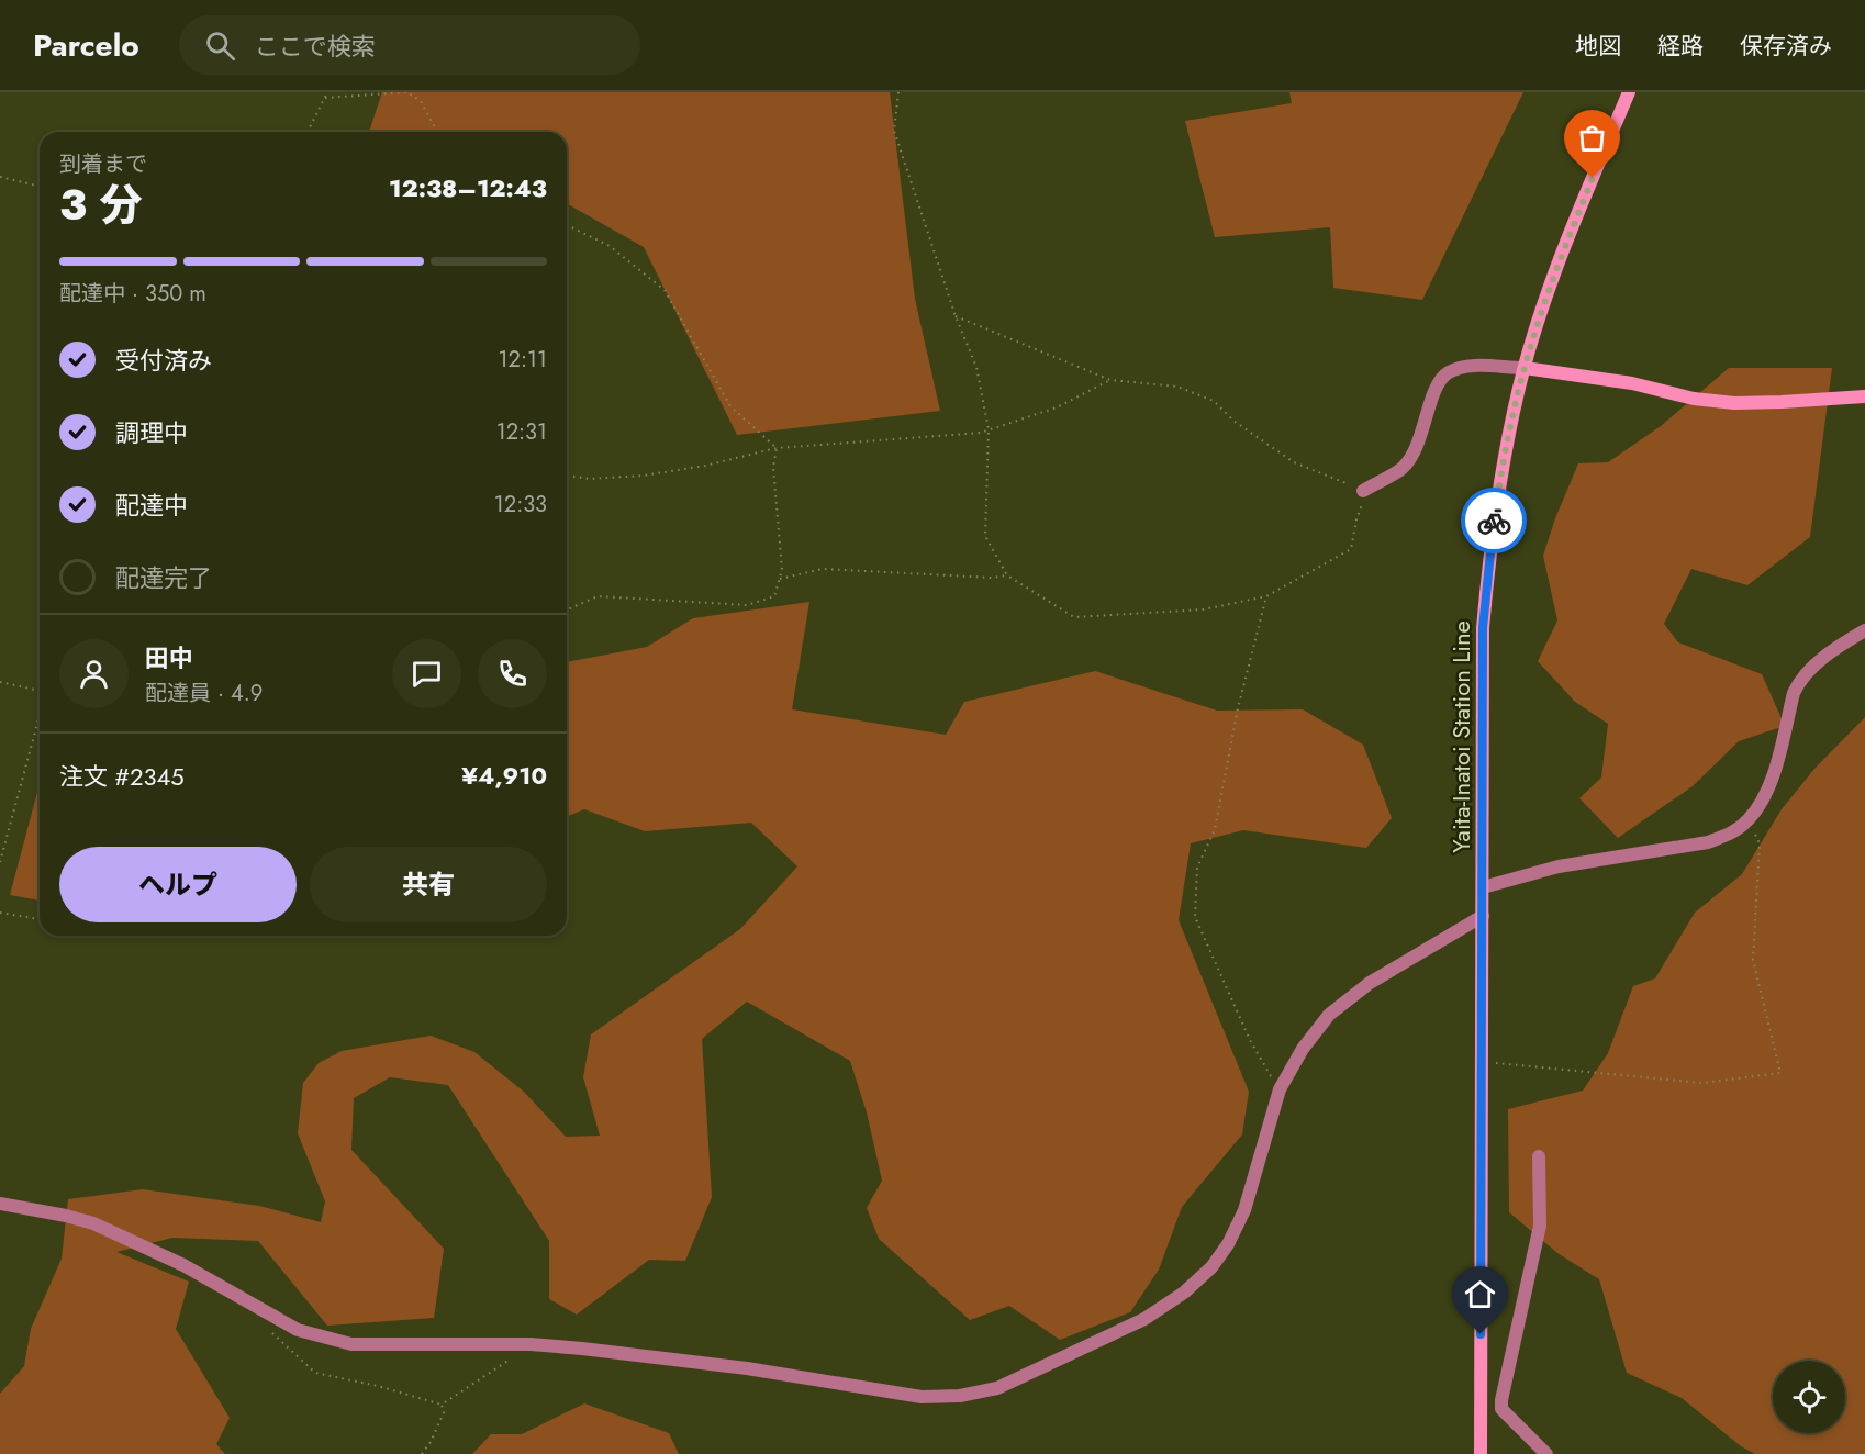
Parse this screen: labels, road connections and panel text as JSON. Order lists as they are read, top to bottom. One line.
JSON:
{"streets":{"main road":["Yaita-Inatoi Station Line"]},"page":{"header":"Parcelo","search":"ここで検索","nav":["地図","経路","保存済み"],"heading":["3 分","到着まで","12:38–12:43"],"panel":["田中","配達員 · 4.9","注文 #2345","¥4,910"],"bar":"配達中 · 350 m","list":[["受付済み","12:11"],["調理中","12:31"],["配達中","12:33"],"配達完了"],"buttons":["ヘルプ","共有"]}}
